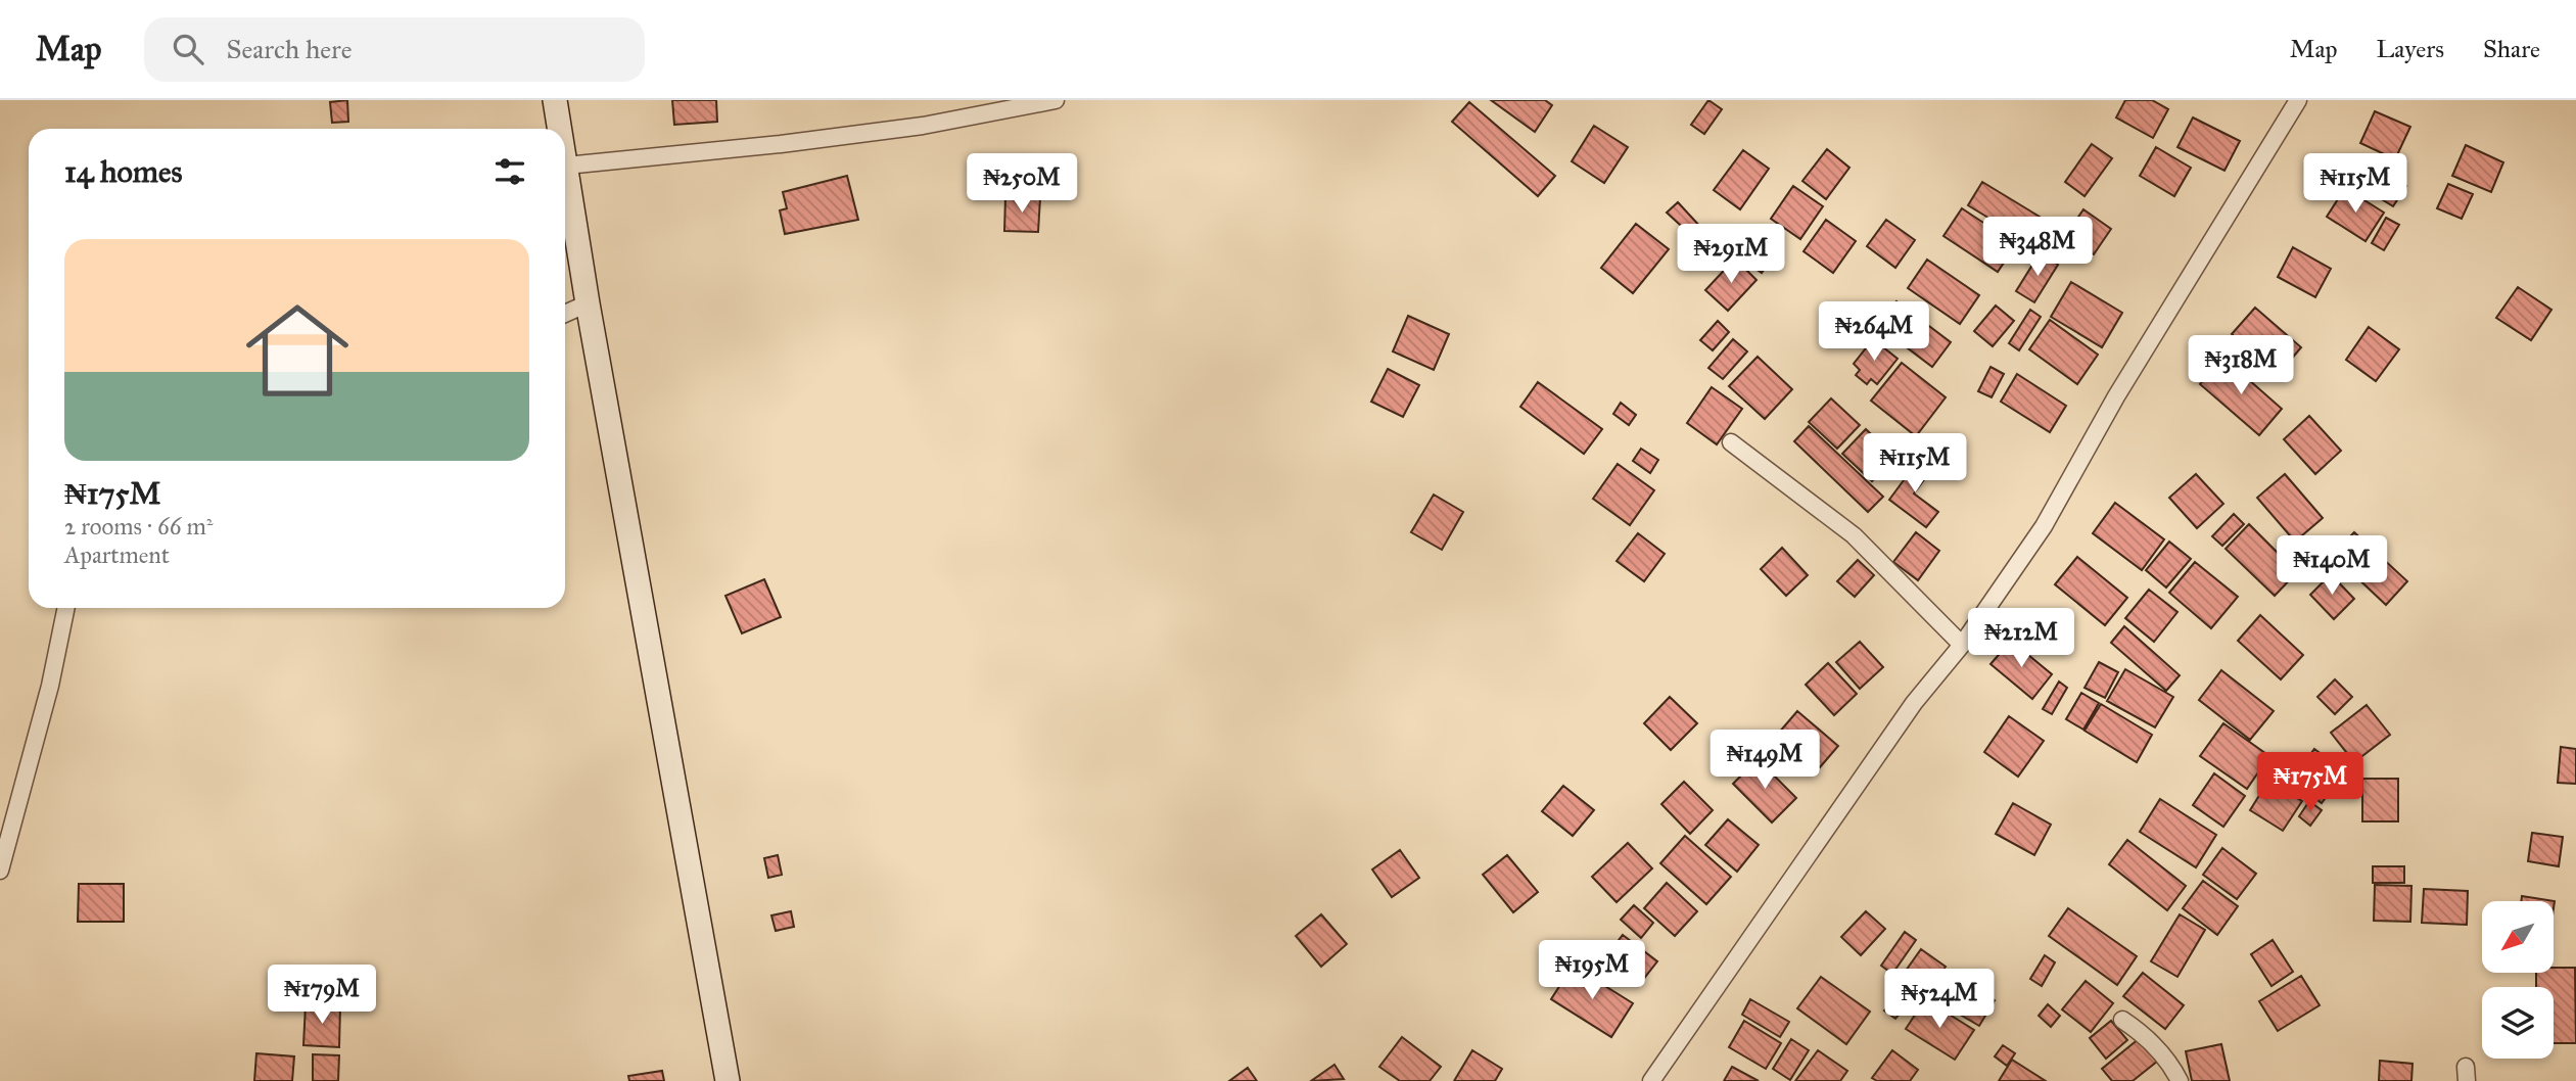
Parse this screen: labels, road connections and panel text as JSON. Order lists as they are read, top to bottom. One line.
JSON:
{"north":"bottom left","page":{"header":"Map","search":"Search here","nav":["Map","Layers","Share"],"heading":"14 homes","price":["₦250M","₦115M","₦348M","₦291M","₦264M","₦318M","₦115M","₦140M","₦212M","₦149M","₦175M","₦195M","₦179M","₦524M"],"list":[{"name":"₦175M","note":"2 rooms · 66 m² · Apartment"}]}}
